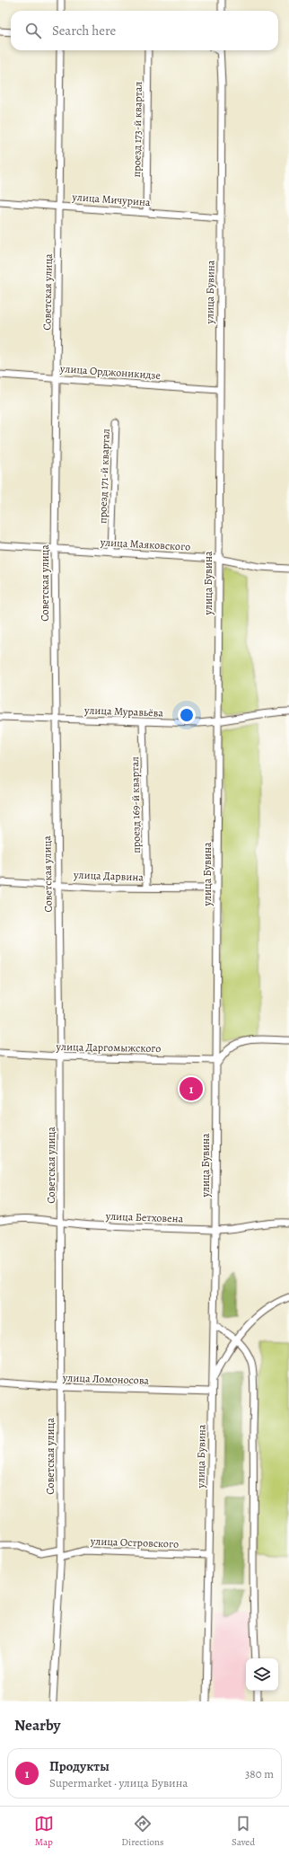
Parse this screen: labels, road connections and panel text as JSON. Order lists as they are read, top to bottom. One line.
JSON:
{"streets":{"street":["проезд 173-й квартал","улица Мичурина","Советская улица","улица Бувина","улица Орджоникидзе","проезд 171-й квартал","улица Маяковского","улица Муравьёва","проезд 169-й квартал","улица Дарвина","улица Даргомыжского","улица Бетховена","улица Ломоносова","улица Островского"]},"crossings":[["проезд 173-й квартал","улица Мичурина"],["улица Мичурина","Советская улица"],["улица Мичурина","улица Бувина"],["Советская улица","улица Орджоникидзе"],["Советская улица","улица Маяковского"],["Советская улица","улица Муравьёва"],["Советская улица","улица Дарвина"],["Советская улица","улица Даргомыжского"],["Советская улица","улица Бетховена"],["Советская улица","улица Ломоносова"],["Советская улица","улица Островского"],["улица Бувина","улица Орджоникидзе"],["улица Бувина","улица Маяковского"],["улица Бувина","улица Муравьёва"],["улица Бувина","улица Дарвина"],["улица Бувина","улица Даргомыжского"],["улица Бувина","улица Бетховена"],["улица Бувина","улица Ломоносова"],["улица Бувина","улица Островского"],["проезд 171-й квартал","улица Маяковского"],["улица Муравьёва","проезд 169-й квартал"],["проезд 169-й квартал","улица Дарвина"]],"page":{"search":"Search here","pins":"1","heading":"Nearby","list":[{"mark":"1","name":"Продукты","note":"Supermarket · улица Бувина","value":"380 m"}],"nav":["Map","Directions","Saved"]}}
